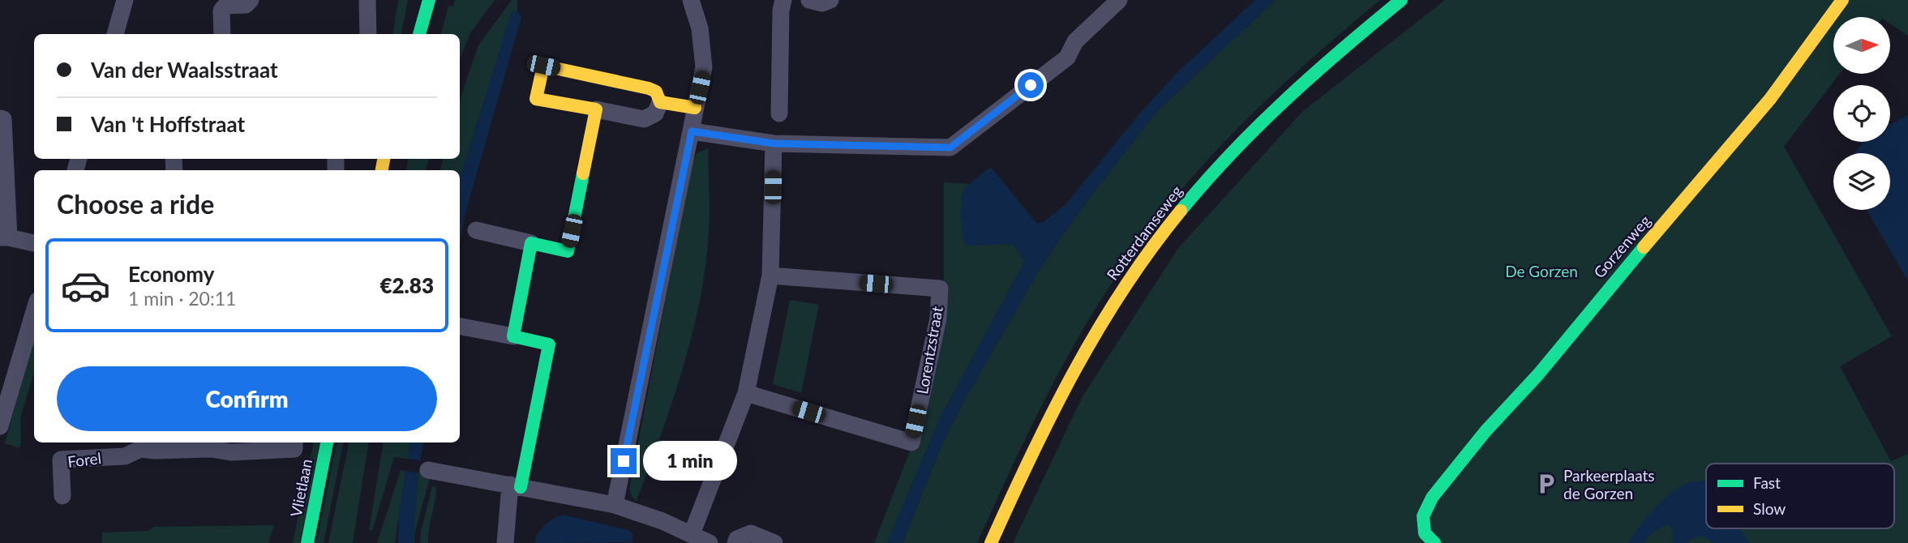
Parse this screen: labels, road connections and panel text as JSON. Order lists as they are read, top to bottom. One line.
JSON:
{"streets":{"street":["Rotterdamseweg","Gorzenweg","Lorentzstraat","Forel","Vlietlaan"]},"parks":["De Gorzen"],"places":{"parking":["Parkeerplaats de Gorzen"]},"legend":["Fast","Slow"],"north":"right","page":{"banner":["Van der Waalsstraat","Van 't Hoffstraat"],"heading":"Choose a ride","list":[{"name":"Economy","note":"1 min · 20:11","value":"€2.83"}],"buttons":"Confirm","bubble":"1 min"}}
